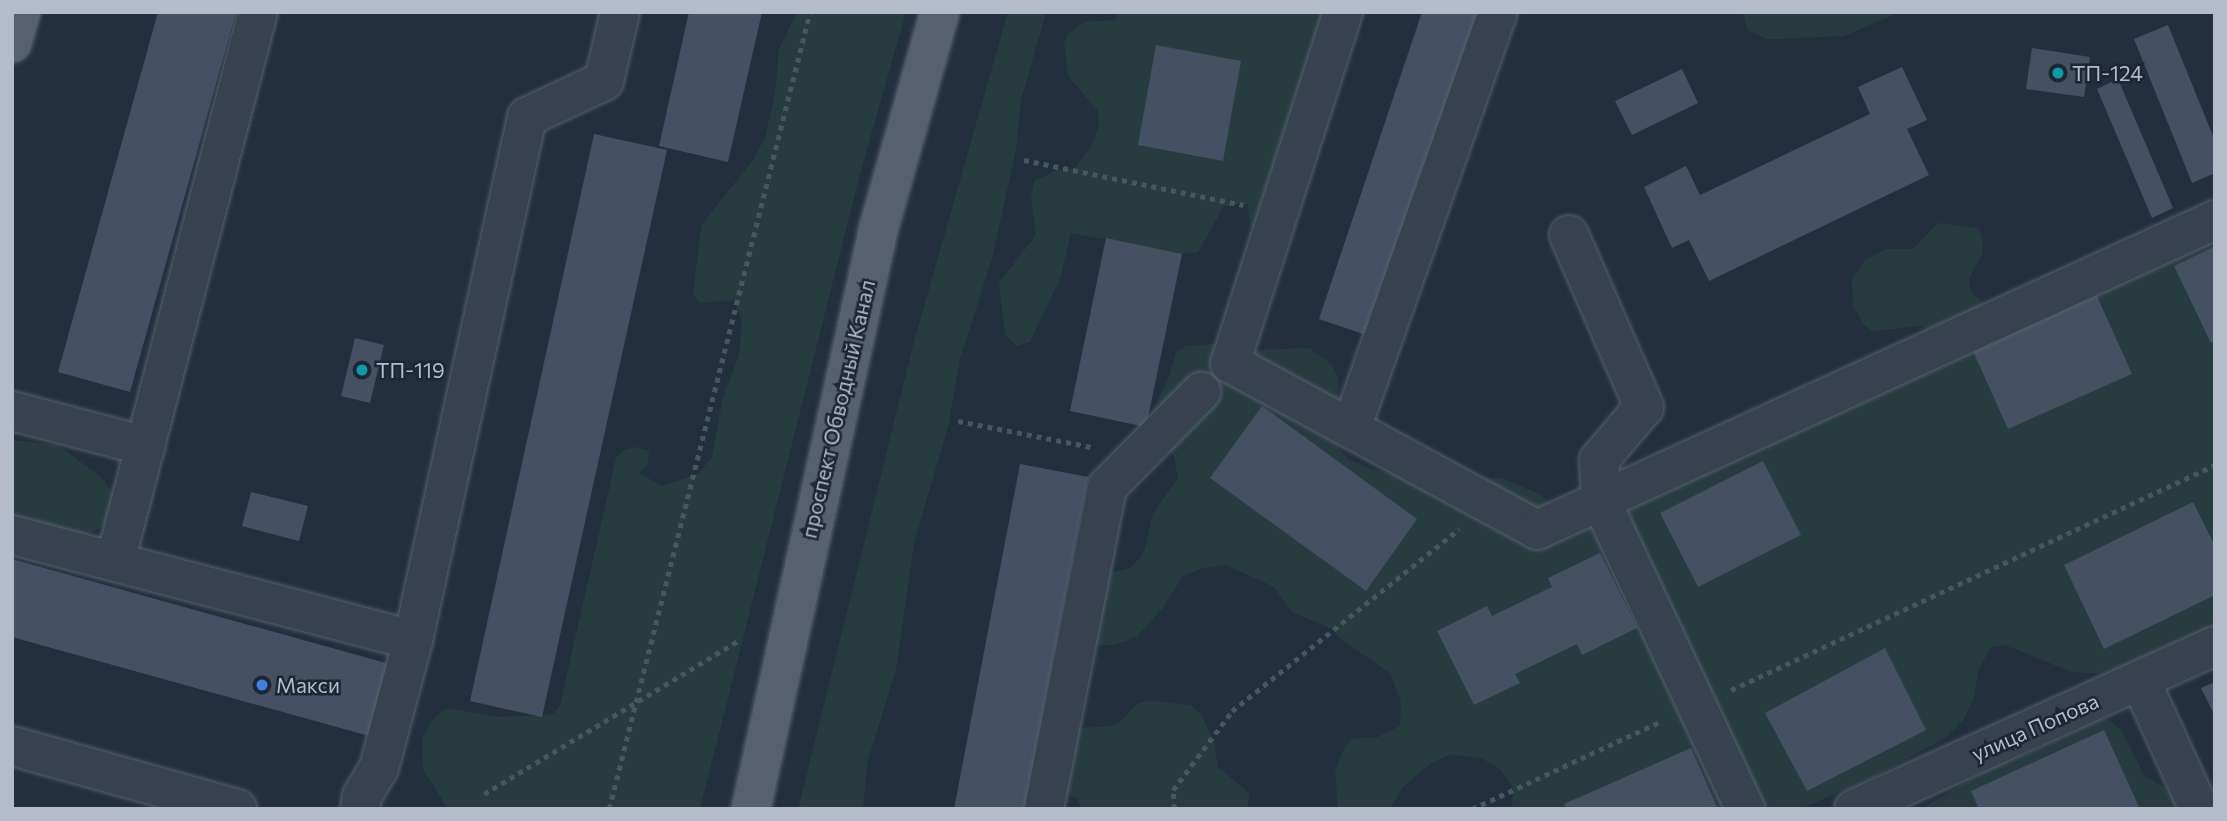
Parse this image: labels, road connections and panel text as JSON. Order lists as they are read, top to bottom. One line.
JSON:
{"streets":{"main road":["проспект Обводный Канал"],"street":["улица Попова"]},"places":["ТП-124","ТП-119","Макси"]}
